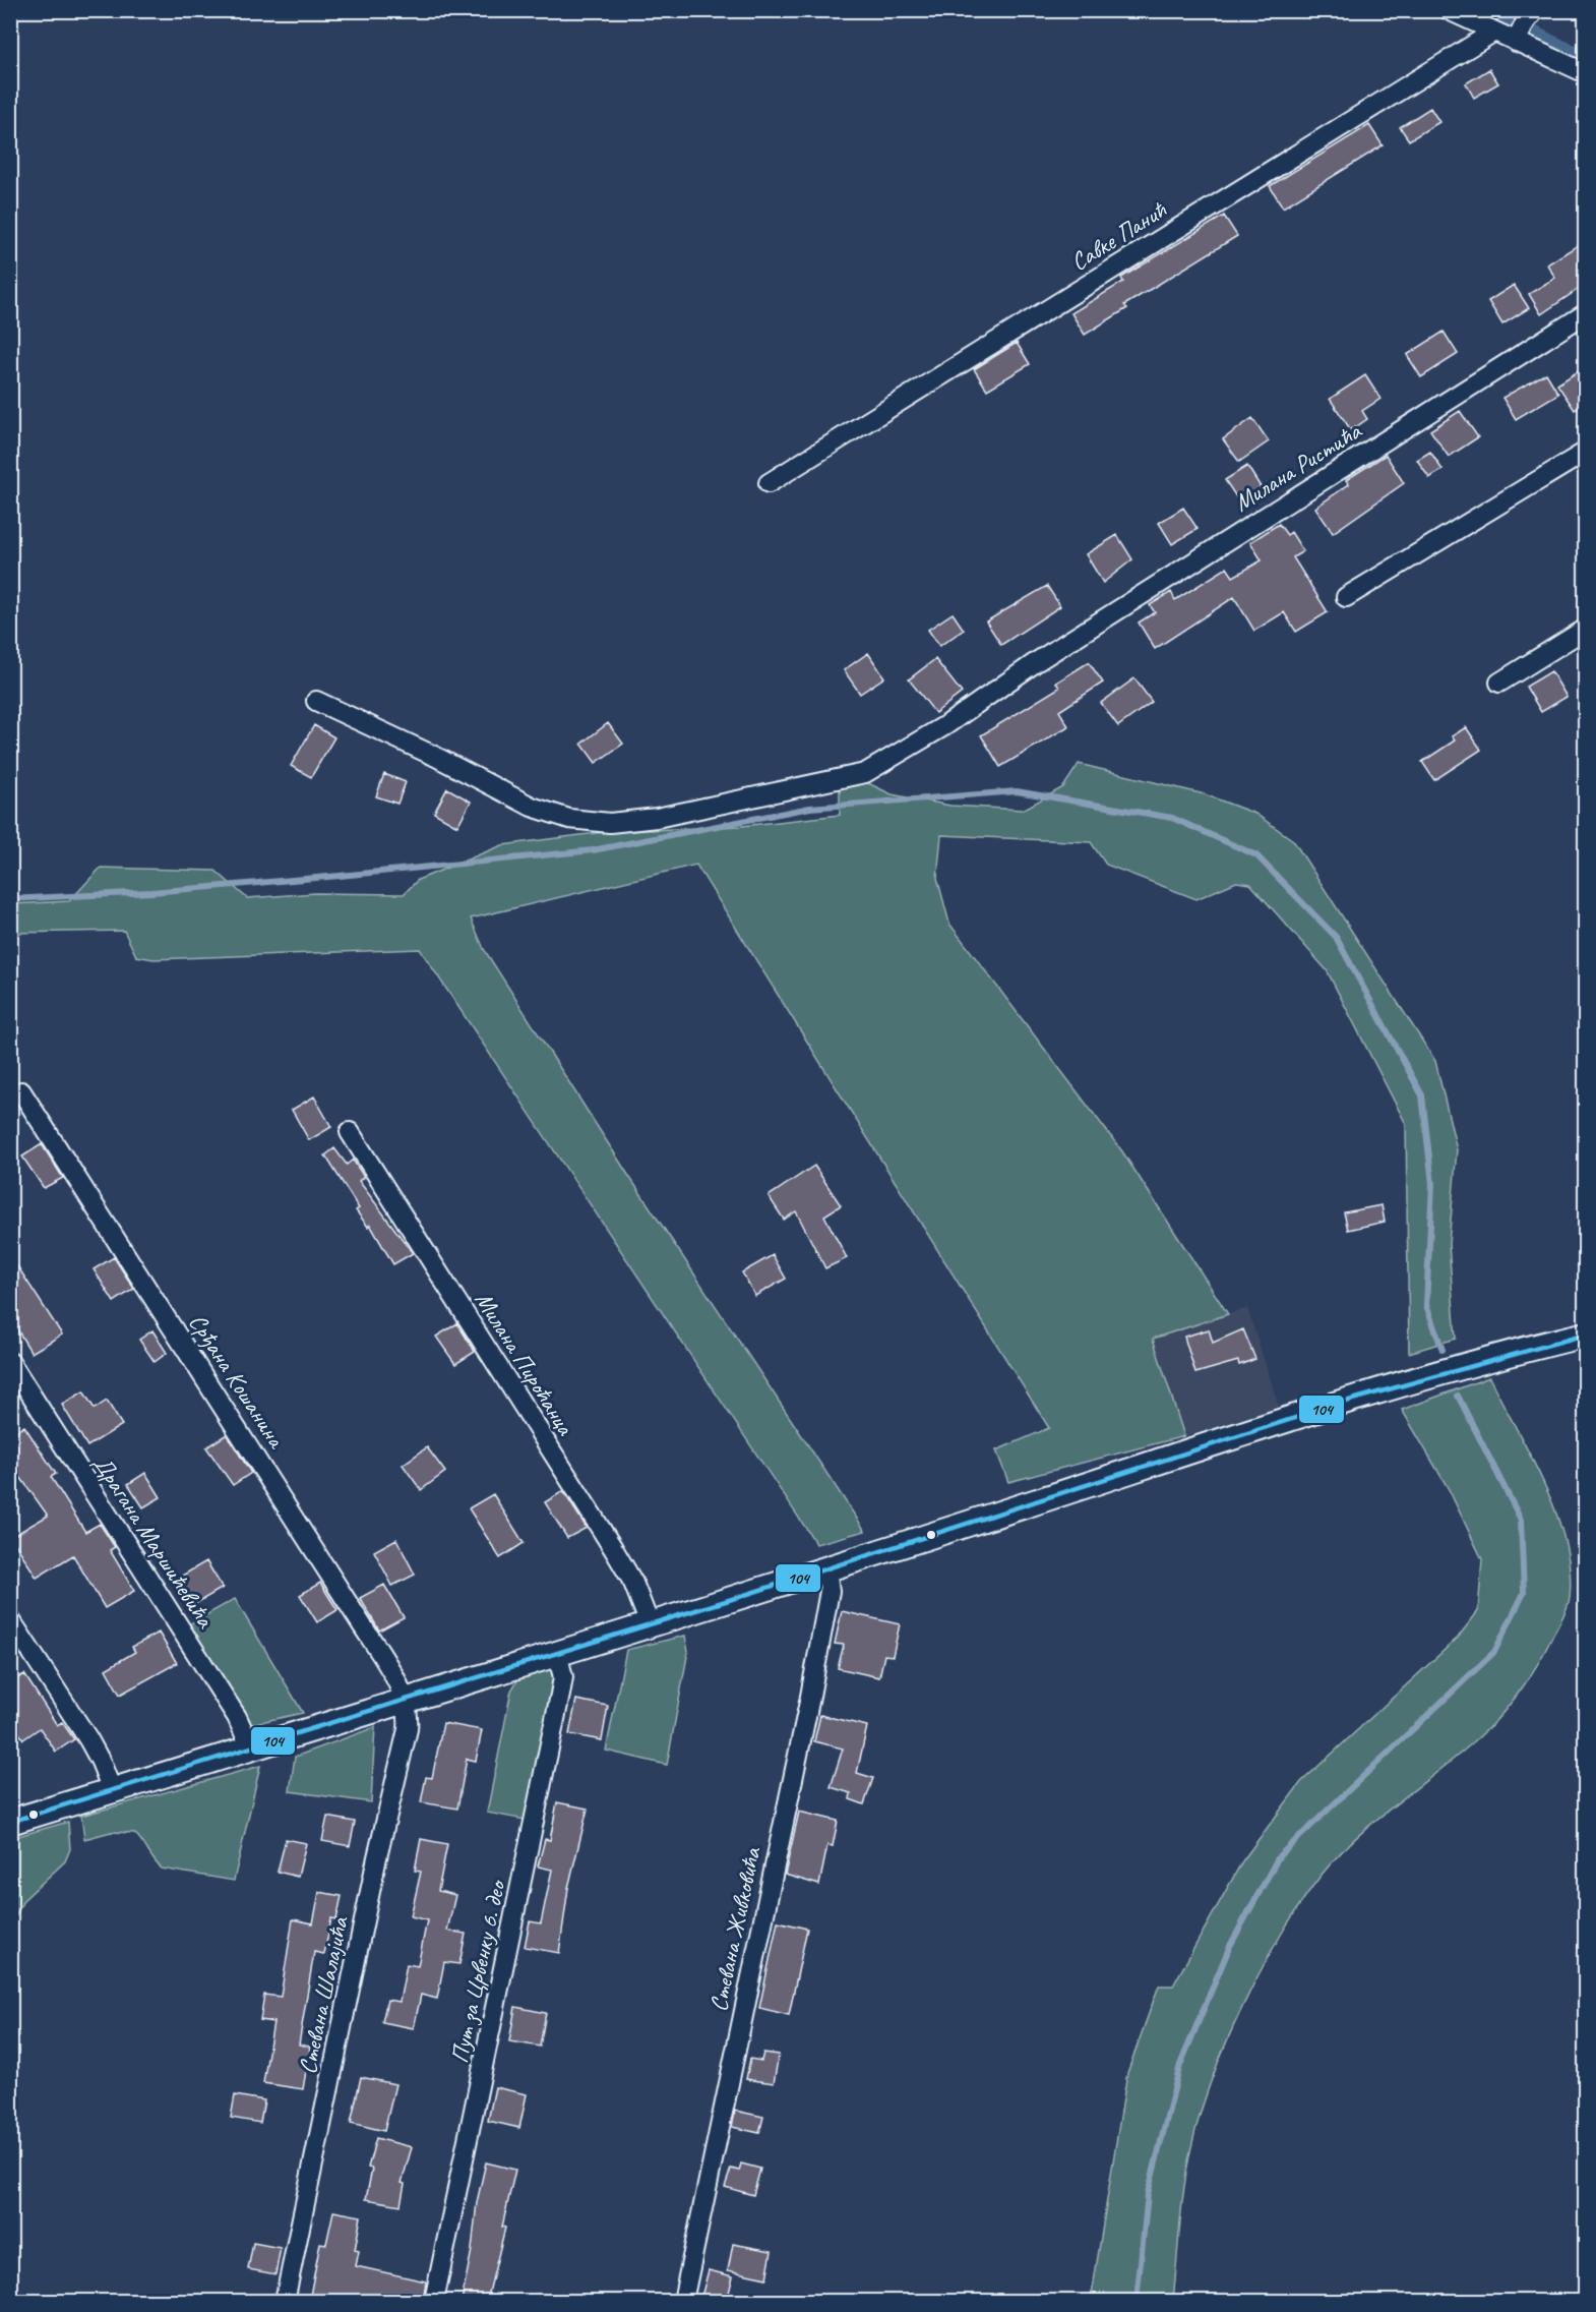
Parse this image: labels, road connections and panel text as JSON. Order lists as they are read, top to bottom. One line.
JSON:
{"streets":{"street":["Савке Панић","Милана Ристића","Милана Пироћанца","Срђана Кошанина","Драгана Маршићевића","Стевана Живковића","Пут за Црвенку 6. део","Стевана Шалајића"]},"crossings":[["Срђана Кошанина","Стевана Шалајића"]],"lines":["transit line 104"]}
